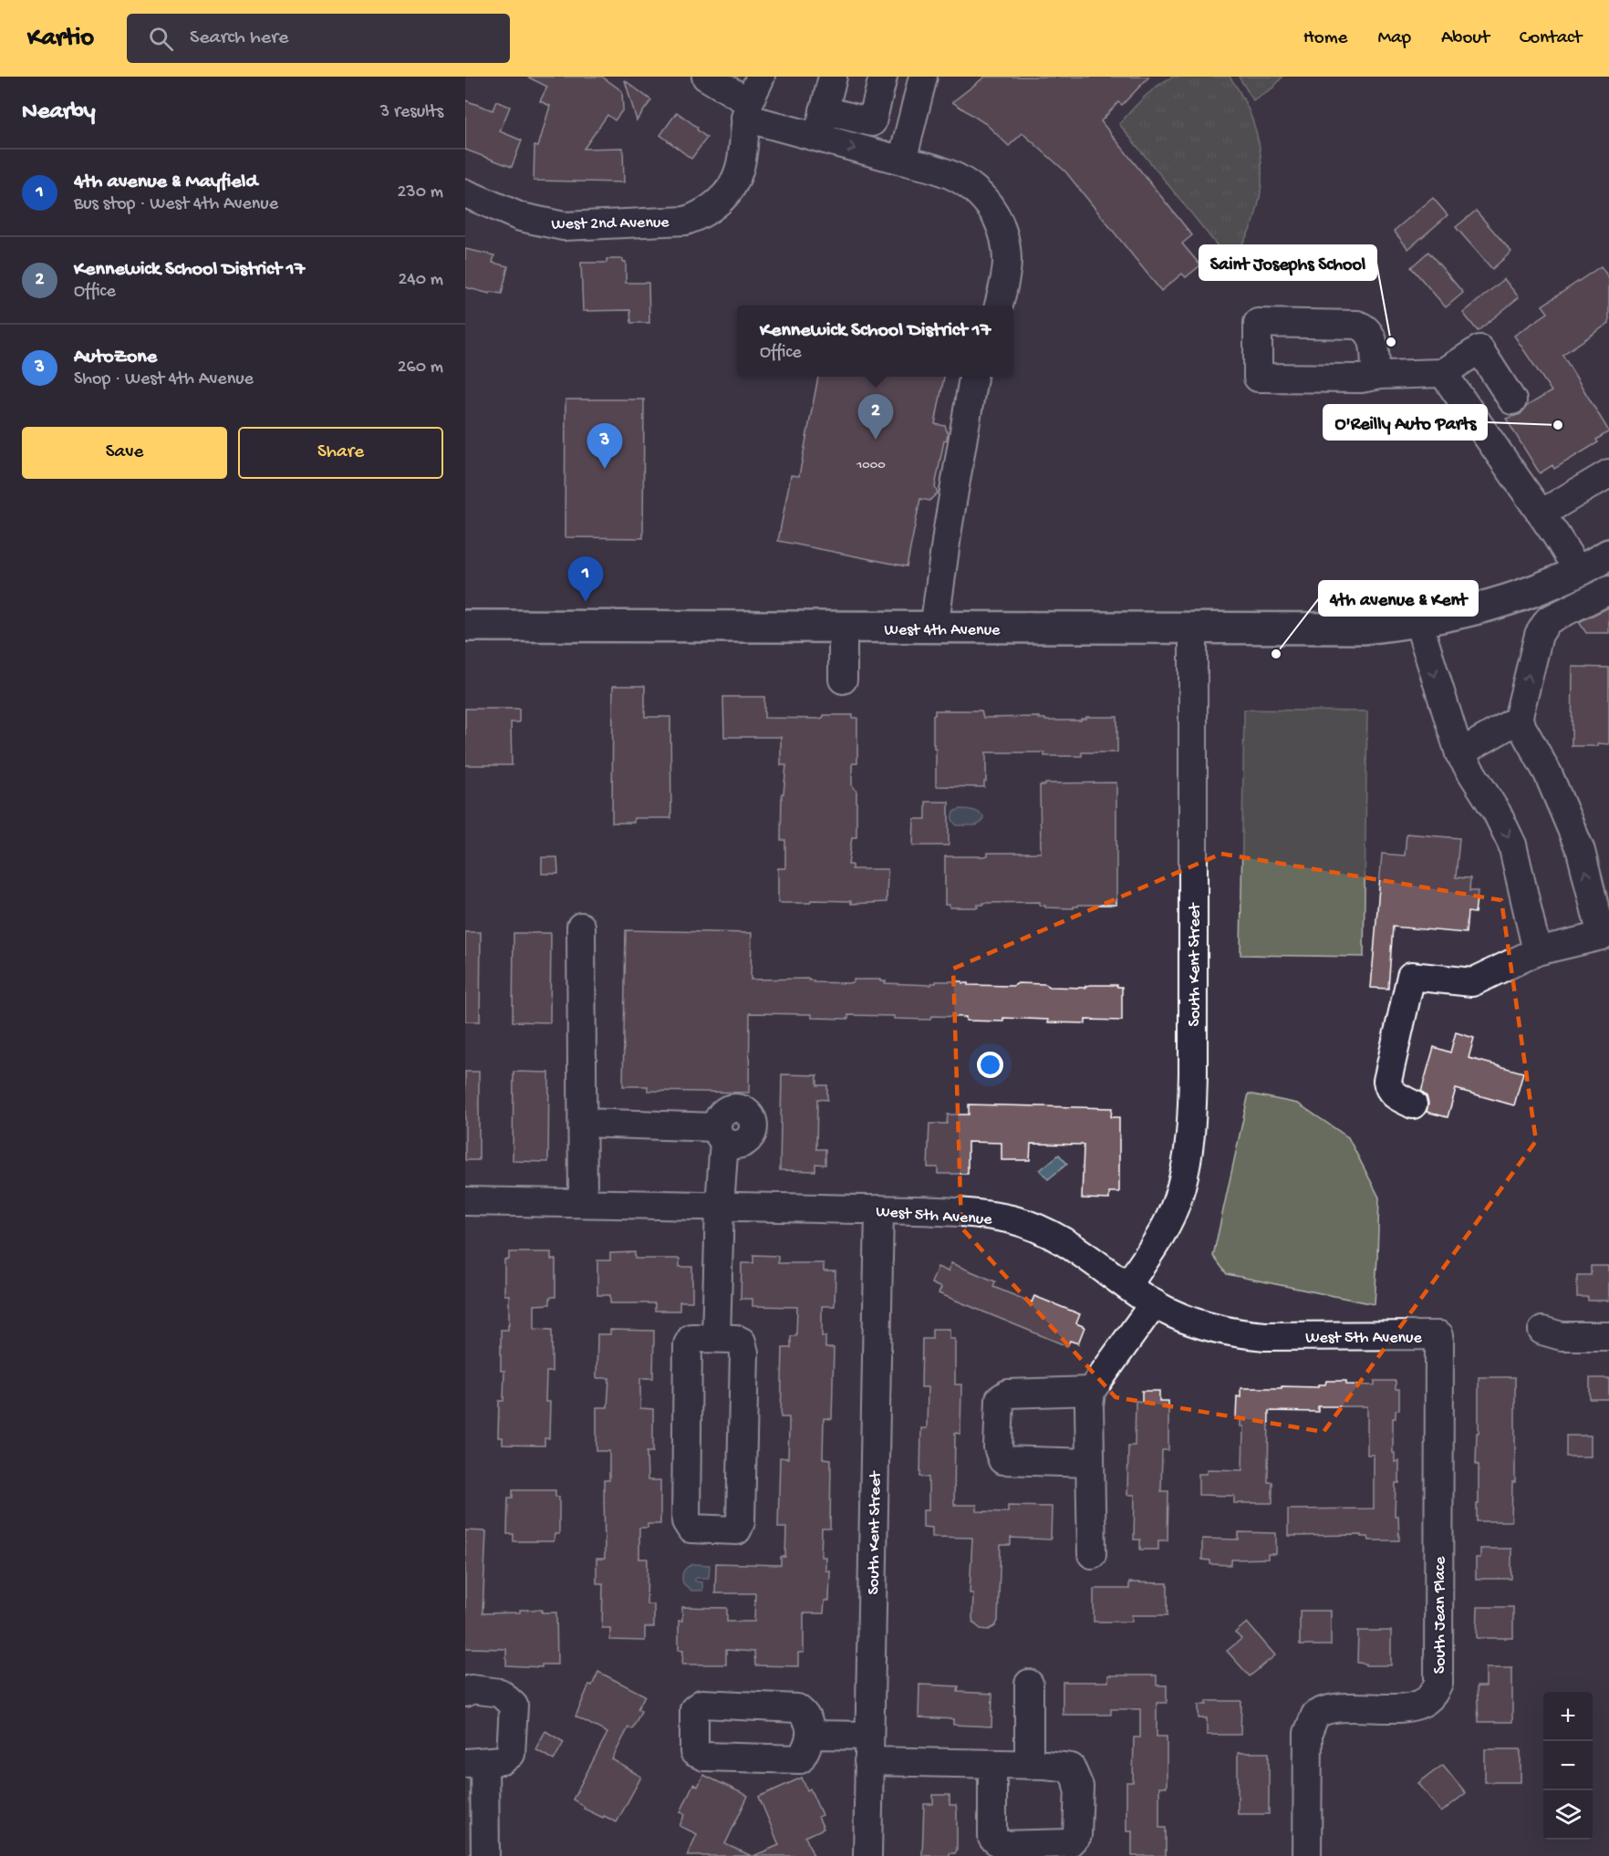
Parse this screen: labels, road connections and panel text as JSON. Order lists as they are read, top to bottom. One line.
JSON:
{"streets":{"main road":["West 4th Avenue"],"street":["West 2nd Avenue","South Kent Street","West 5th Avenue","South Jean Place"]},"crossings":[["West 4th Avenue","South Kent Street"],["South Kent Street","West 5th Avenue"],["West 5th Avenue","South Jean Place"]],"places":["Saint Josephs School","O'Reilly Auto Parts","4th avenue & Kent"],"house_numbers":["1000"],"page":{"header":"Kartio","search":"Search here","nav":["Home","Map","About","Contact"],"heading":["Nearby","3 results"],"list":[{"mark":"1","name":"4th avenue & Mayfield","note":"Bus stop · West 4th Avenue","value":"230 m"},{"mark":"2","name":"Kennewick School District 17","note":"Office","value":"240 m"},{"mark":"3","name":"AutoZone","note":"Shop · West 4th Avenue","value":"260 m"}],"popup":["Kennewick School District 17","Office"],"pins":["2","3","1"],"buttons":["Save","Share"],"map_buttons":["+","−"]}}
